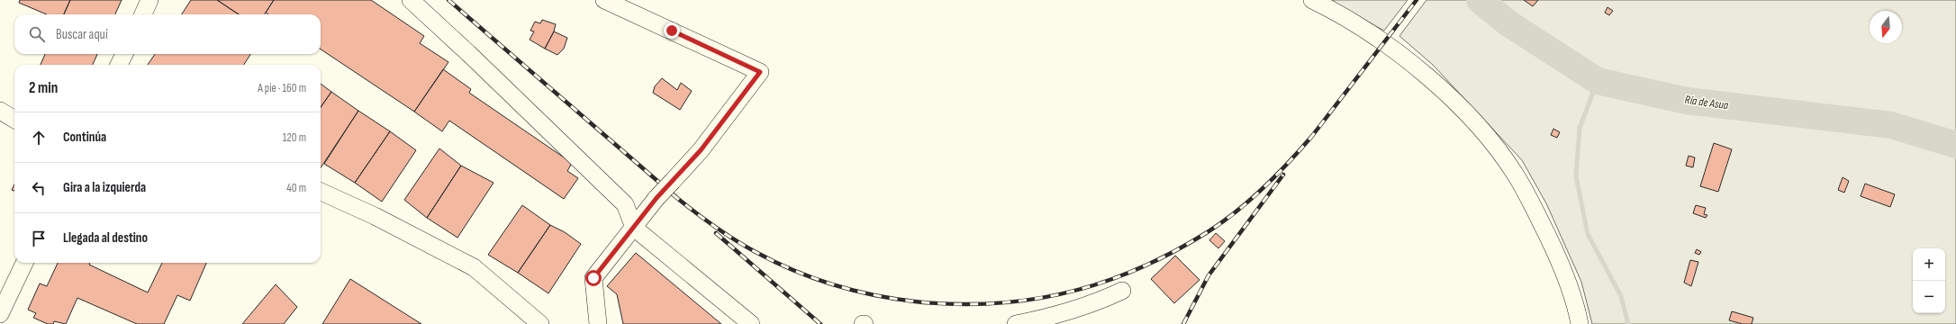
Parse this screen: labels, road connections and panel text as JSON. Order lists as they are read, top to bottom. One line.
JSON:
{"water":["Ría de Asua"],"north":"bottom","page":{"search":"Buscar aquí","heading":["2 min","A pie · 160 m"],"list":[["Continúa","120 m"],["Gira a la izquierda","40 m"],"Llegada al destino"],"map_buttons":["+","−"]}}
